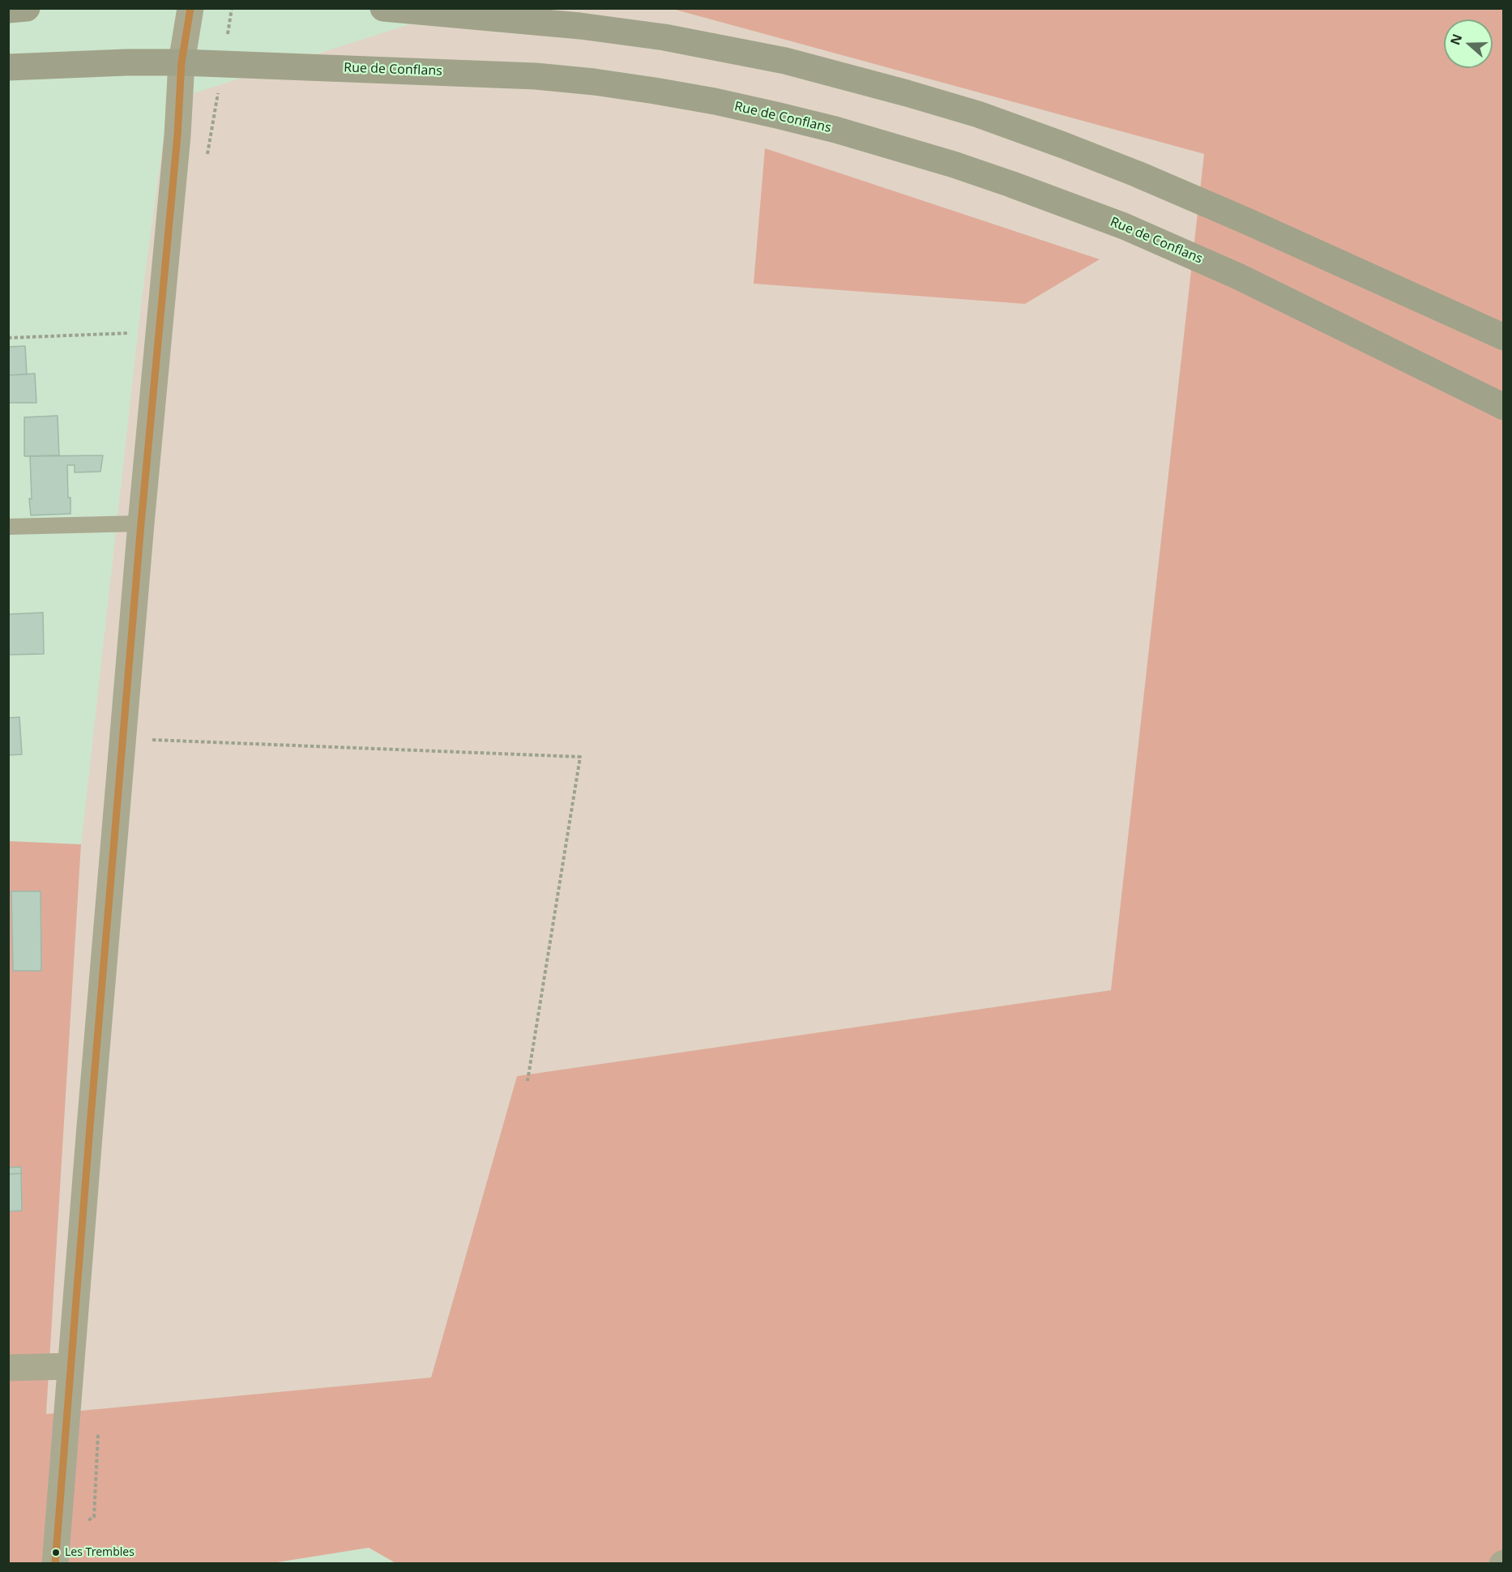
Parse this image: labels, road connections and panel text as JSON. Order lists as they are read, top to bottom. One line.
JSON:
{"streets":{"main road":["Rue de Conflans"]},"places":["Les Trembles"],"north":"left"}
